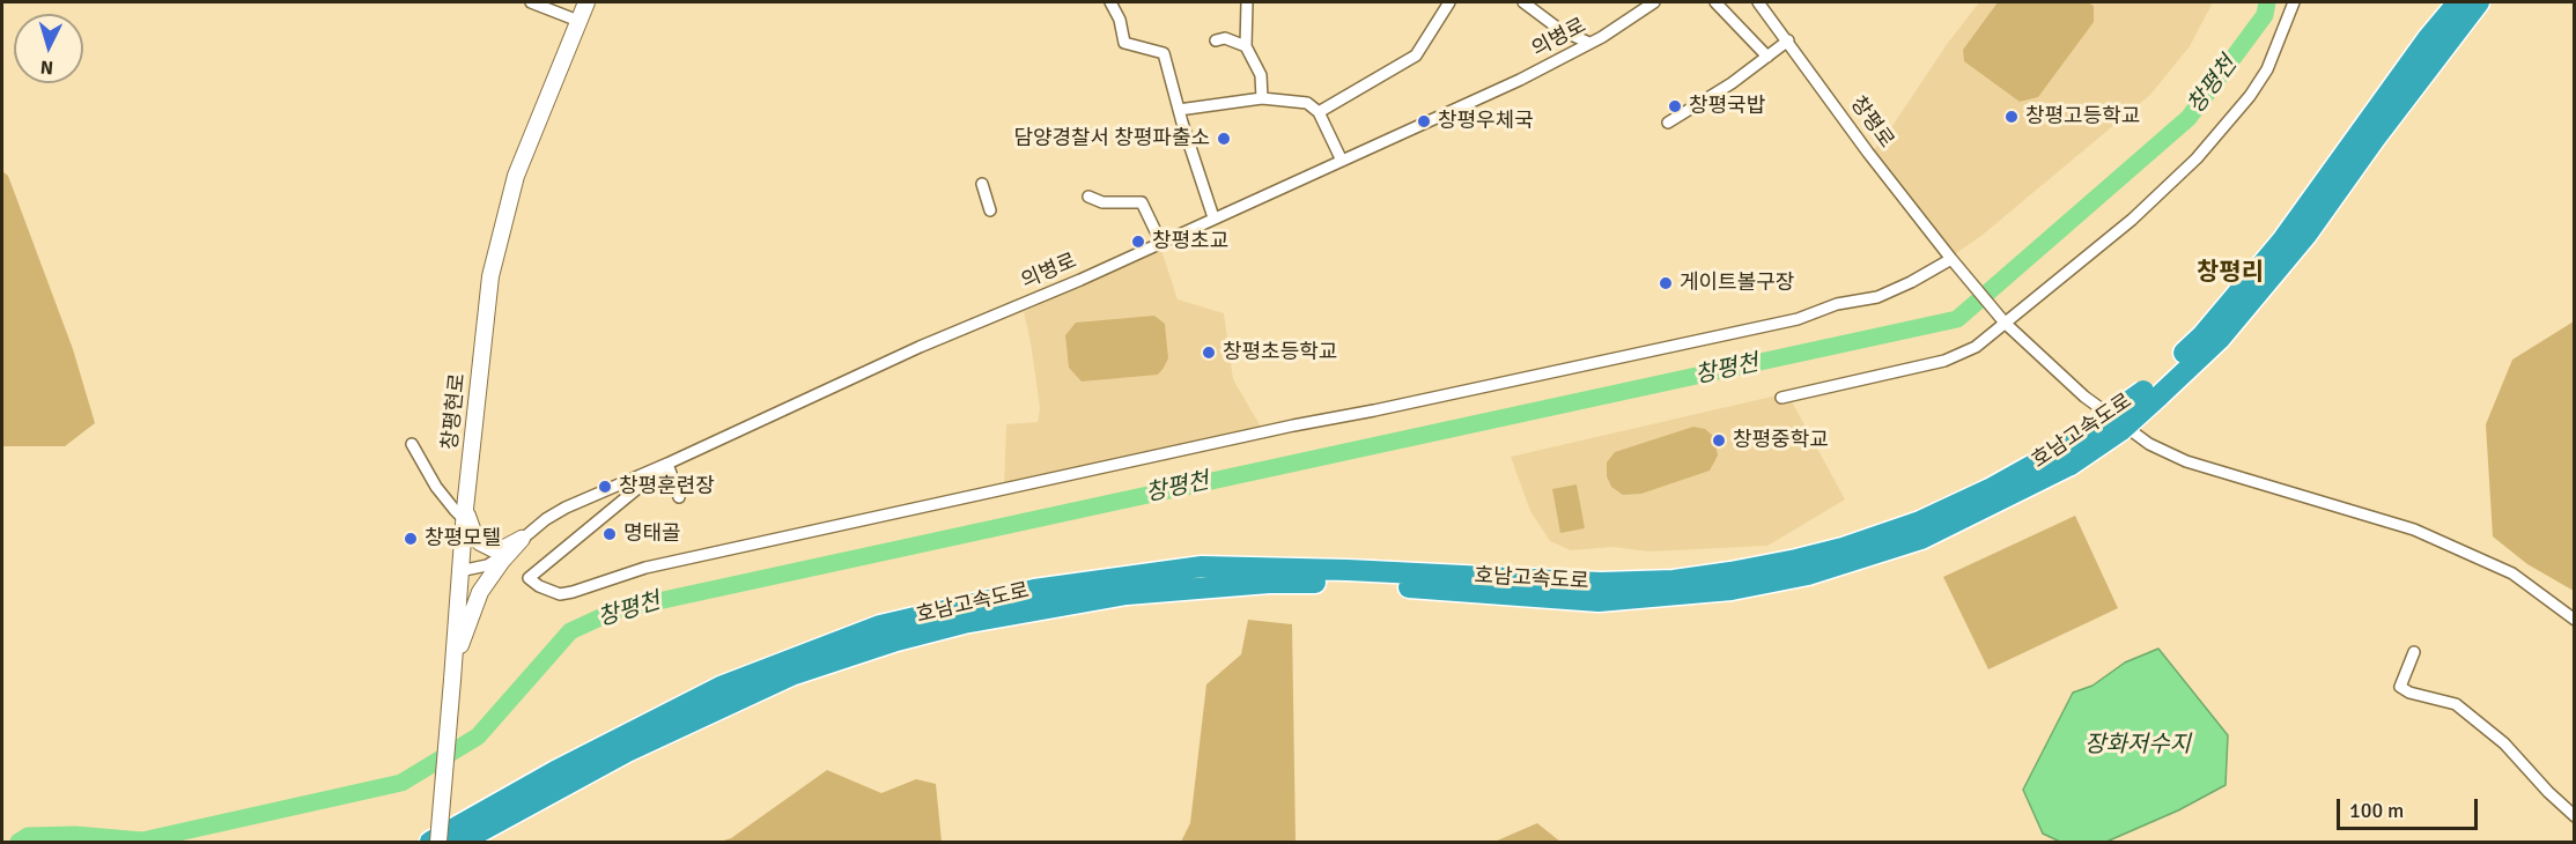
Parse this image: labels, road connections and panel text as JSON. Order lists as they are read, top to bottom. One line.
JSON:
{"streets":{"highway":["호남고속도로"],"main road":["창평현로"],"street":["의병로","창평로"]},"crossings":[["의병로","창평현로"]],"districts":["창평리"],"water":["창평천","장화저수지"],"places":["창평국밥","창평고등학교","창평우체국","담양경찰서 창평파출소","창평초교","게이트볼구장","창평초등학교","창평중학교","창평훈련장","명태골","창평모텔"],"scale_bar":"100 m","north":"bottom"}
